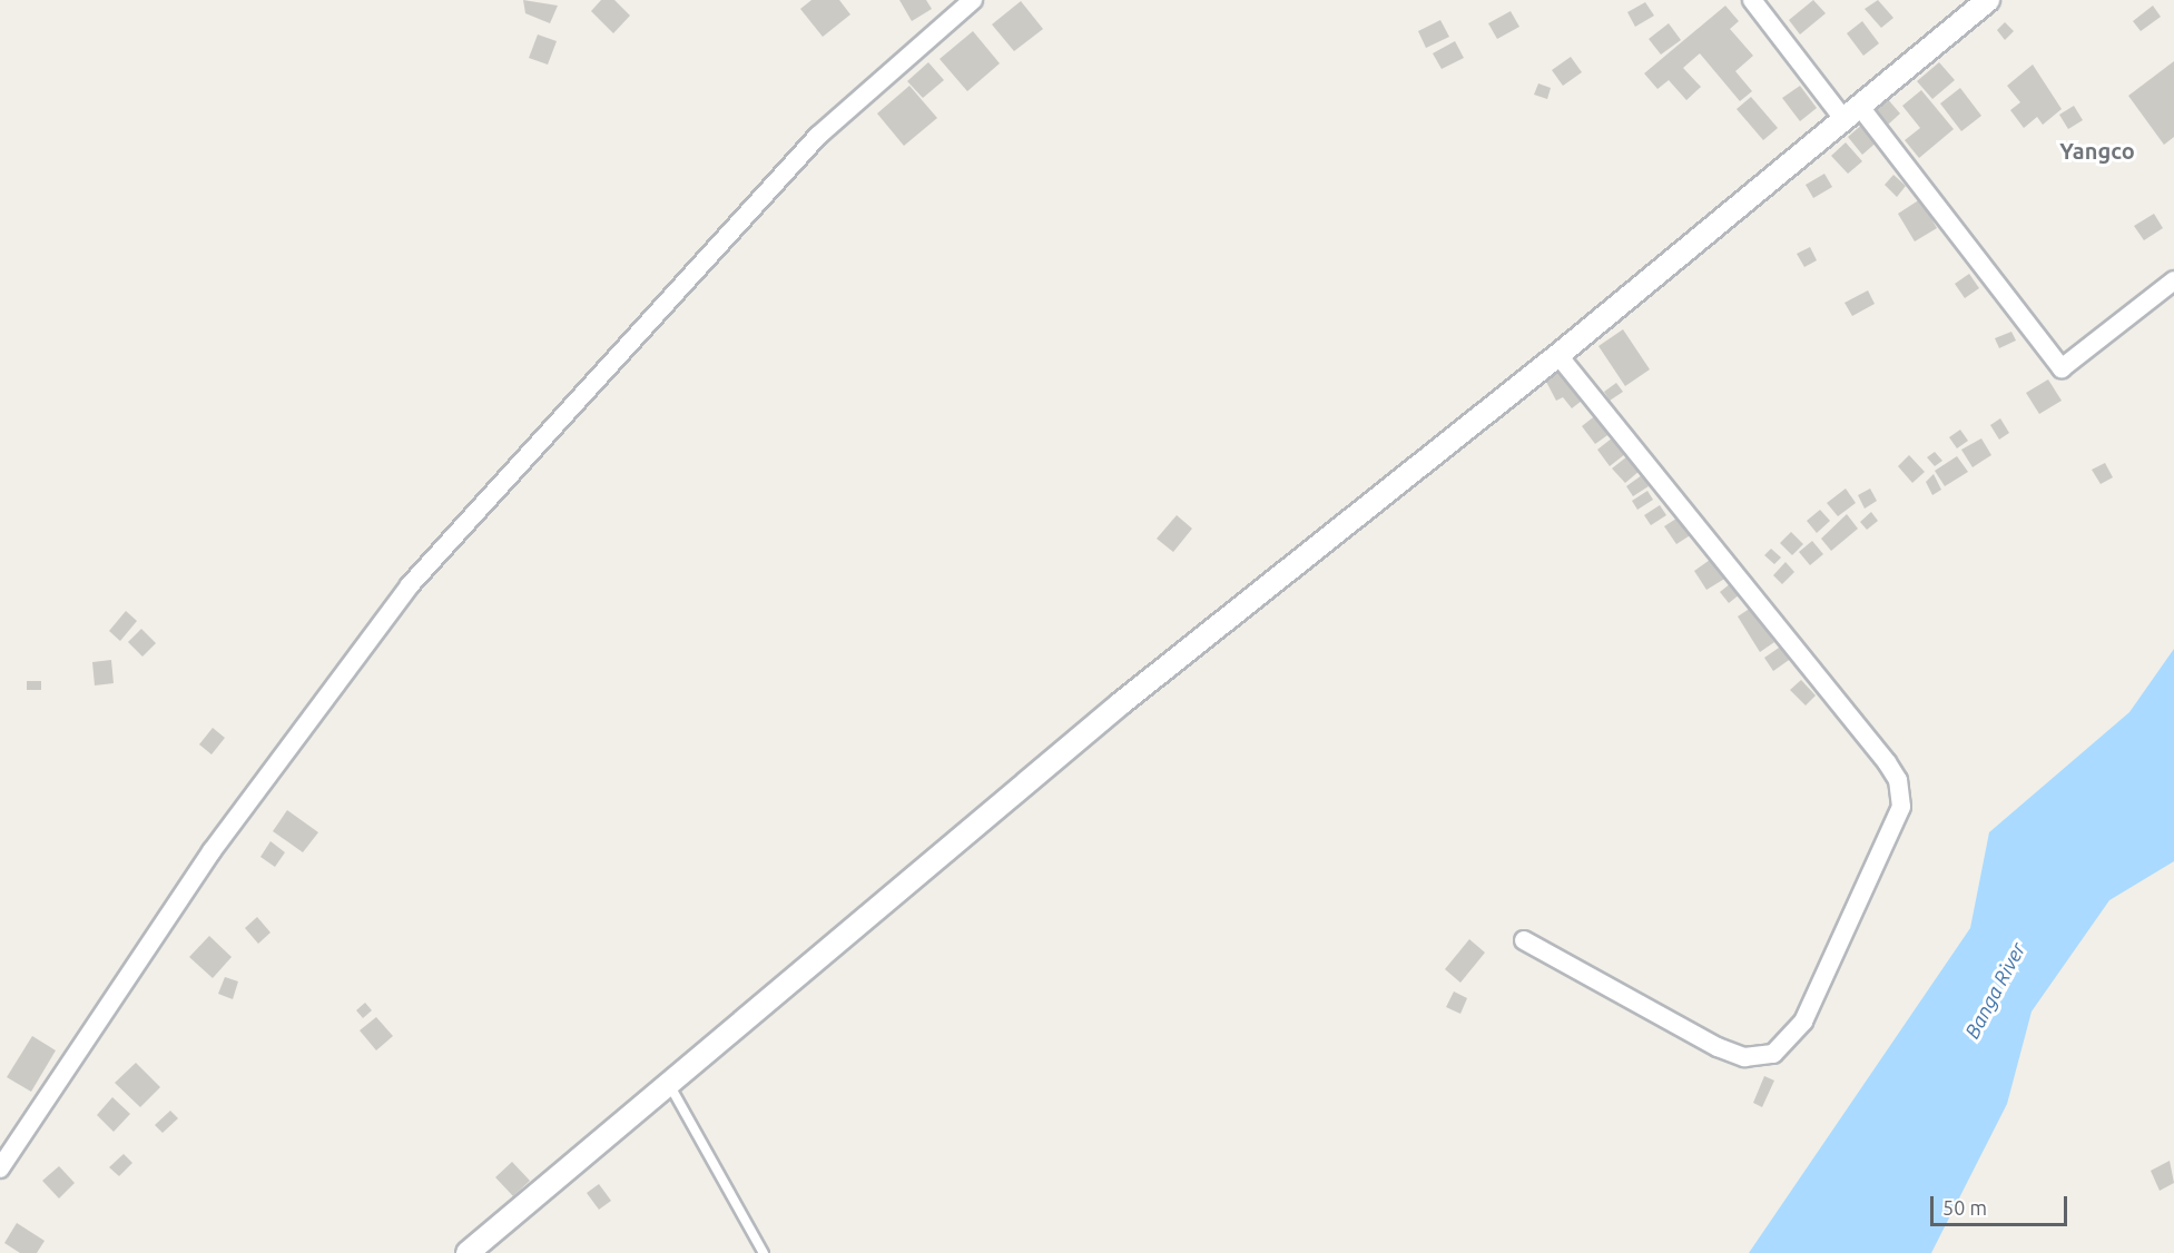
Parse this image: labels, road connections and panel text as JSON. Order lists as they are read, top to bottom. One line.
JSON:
{"districts":["Yangco"],"water":["Banga River"],"scale_bar":"50 m"}
